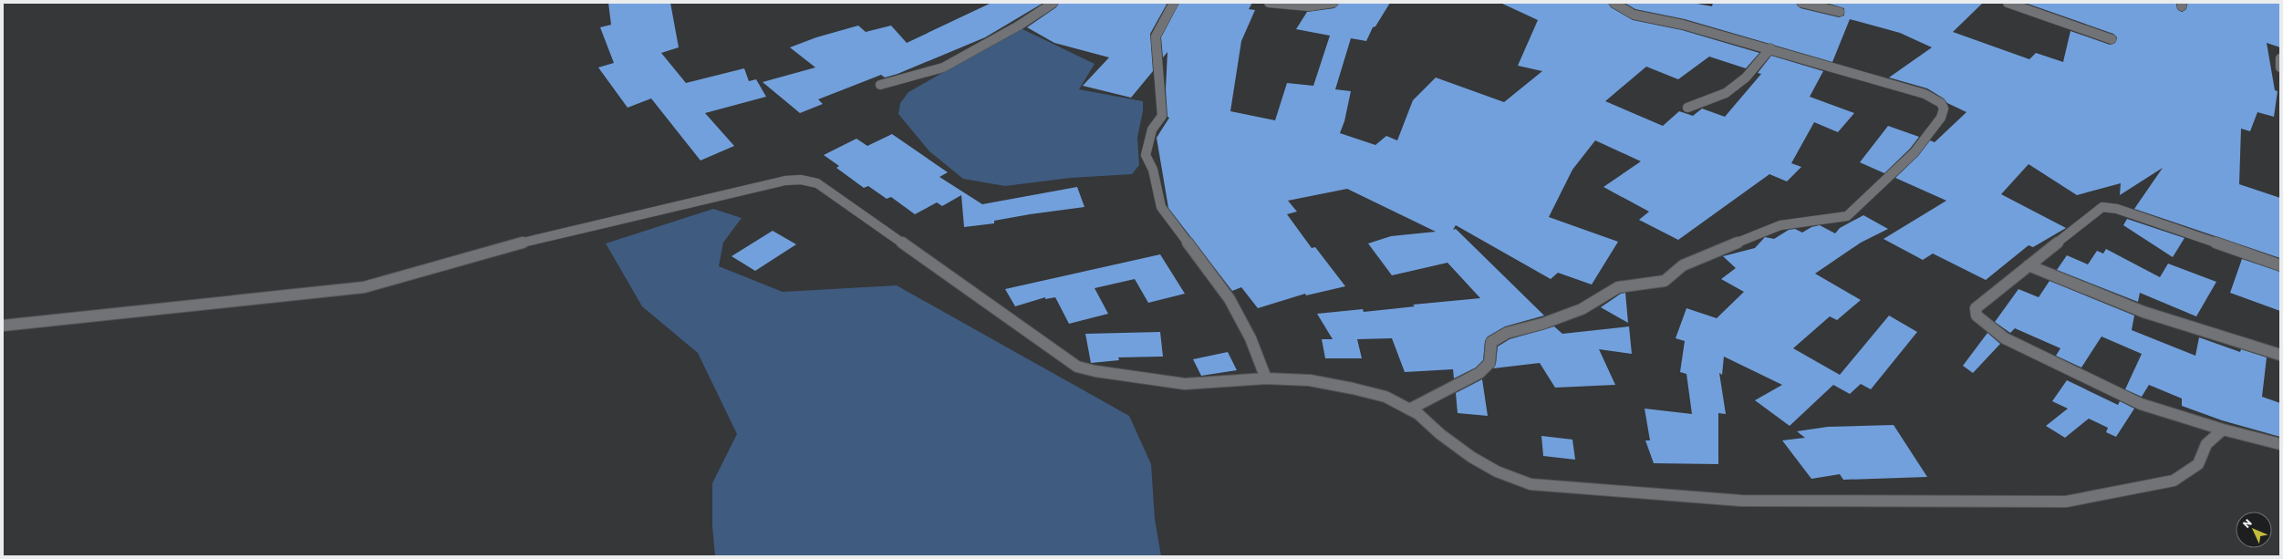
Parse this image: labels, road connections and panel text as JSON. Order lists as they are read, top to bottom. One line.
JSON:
{"north":"top left"}
